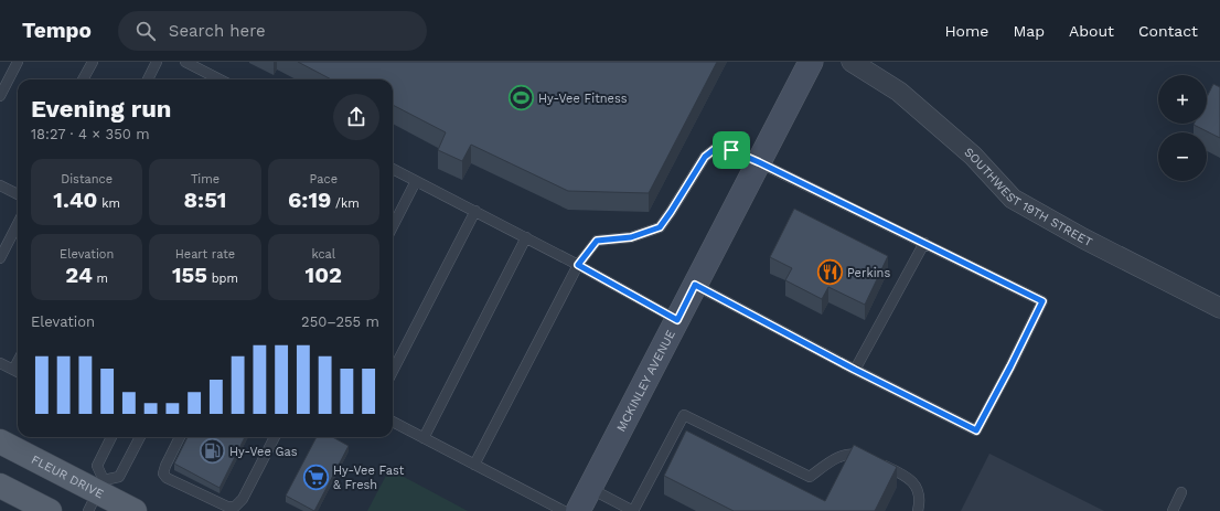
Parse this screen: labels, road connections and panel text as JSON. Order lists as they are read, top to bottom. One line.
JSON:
{"streets":{"main road":["MCKINLEY AVENUE","FLEUR DRIVE"],"street":["SOUTHWEST 19TH STREET"]},"places":{"sports":["Hy-Vee Fitness"],"restaurant":["Perkins"],"fuel station":["Hy-Vee Gas"],"supermarket":["Hy-Vee Fast & Fresh"]},"page":{"header":"Tempo","search":"Search here","nav":["Home","Map","About","Contact"],"map_buttons":["+","−"],"heading":["Evening run","18:27 · 4 × 350 m"],"stats":[["Distance","1.40 km"],["Time","8:51"],["Pace","6:19 /km"],["Elevation","24 m"],["Heart rate","155 bpm"],["kcal","102"]],"chart":["Elevation","250–255 m"]}}
